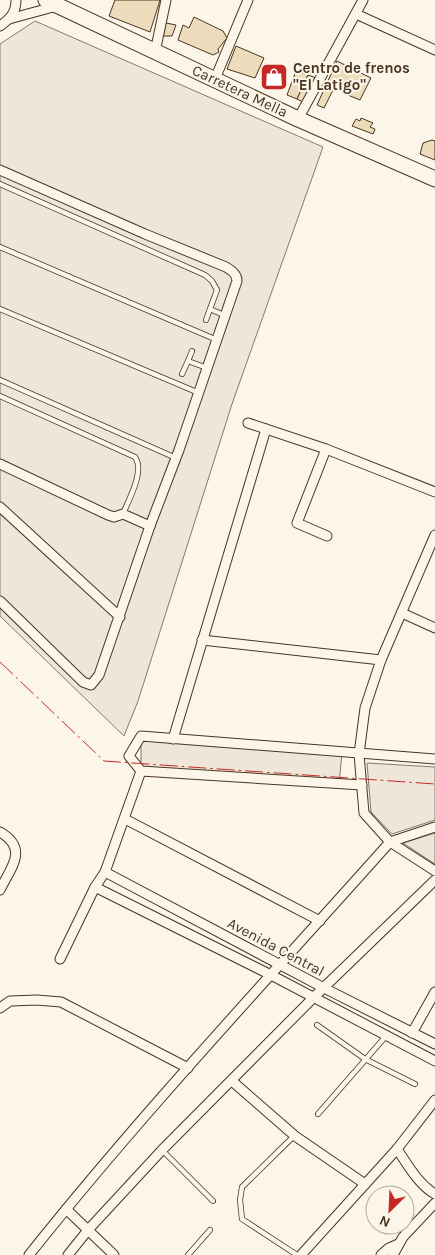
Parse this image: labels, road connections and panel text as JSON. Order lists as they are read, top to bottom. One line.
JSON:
{"streets":{"main road":["Carretera Mella"],"street":["Avenida Central"]},"places":{"shop":["Centro de frenos \"El Latigo\""]},"north":"bottom left"}
